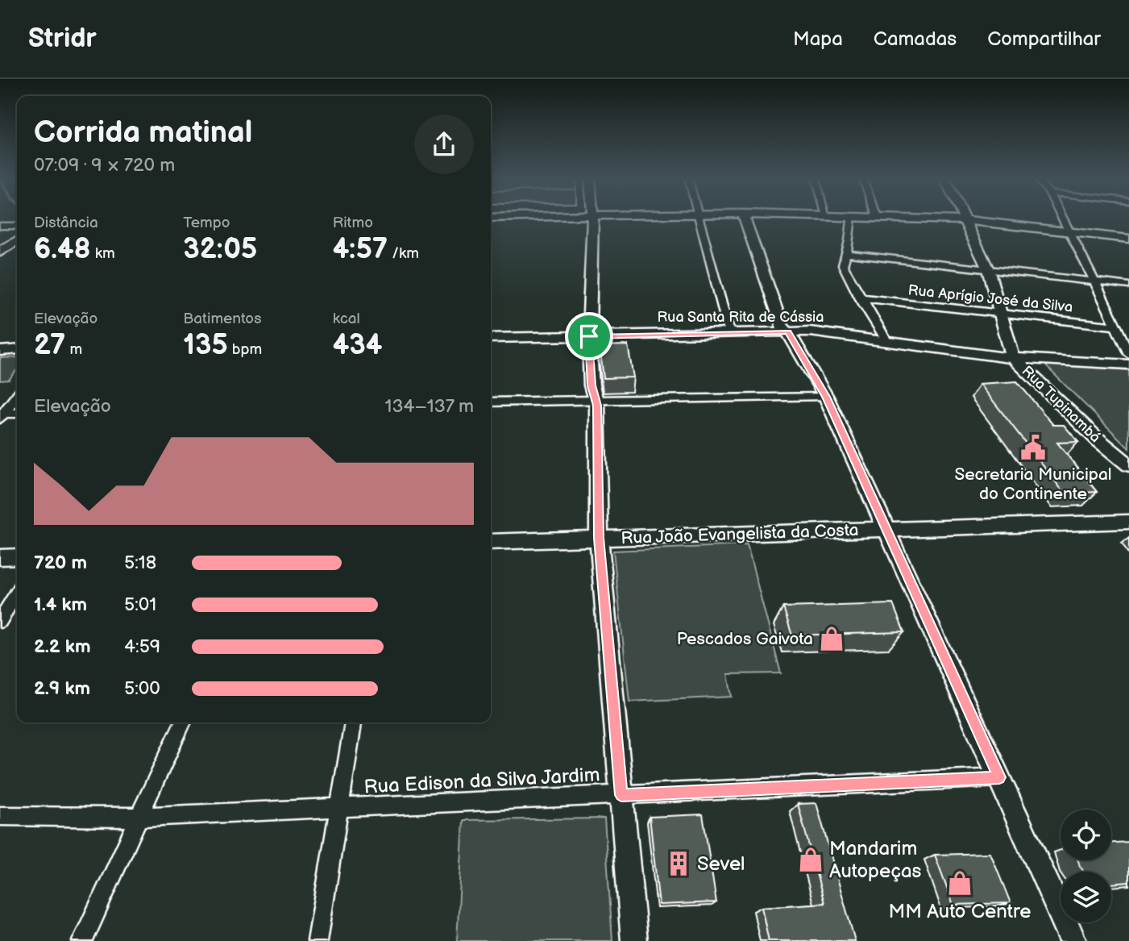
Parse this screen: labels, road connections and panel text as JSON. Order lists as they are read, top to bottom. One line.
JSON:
{"streets":{"street":["Rua Aprígio José da Silva","Rua Santa Rita de Cássia","Rua Tupinambá","Rua João Evangelista da Costa","Rua Edison da Silva Jardim"]},"crossings":[["Rua Aprígio José da Silva","Rua Tupinambá"],["Rua Santa Rita de Cássia","Rua Tupinambá"]],"places":{"public building":["Secretaria Municipal do Continente"],"shop":["Pescados Gaivota","Mandarim Autopeças","MM Auto Centre"],"building":["Sevel"]},"page":{"header":"Stridr","nav":["Mapa","Camadas","Compartilhar"],"heading":["Corrida matinal","07:09 · 9 × 720 m"],"stats":[["Distância","6.48 km"],["Tempo","32:05"],["Ritmo","4:57 /km"],["Elevação","27 m"],["Batimentos","135 bpm"],["kcal","434"]],"chart":["Elevação","134–137 m"],"list":[{"name":"720 m","note":"5:18"},{"name":"1.4 km","note":"5:01"},{"name":"2.2 km","note":"4:59"},{"name":"2.9 km","note":"5:00"}]}}
